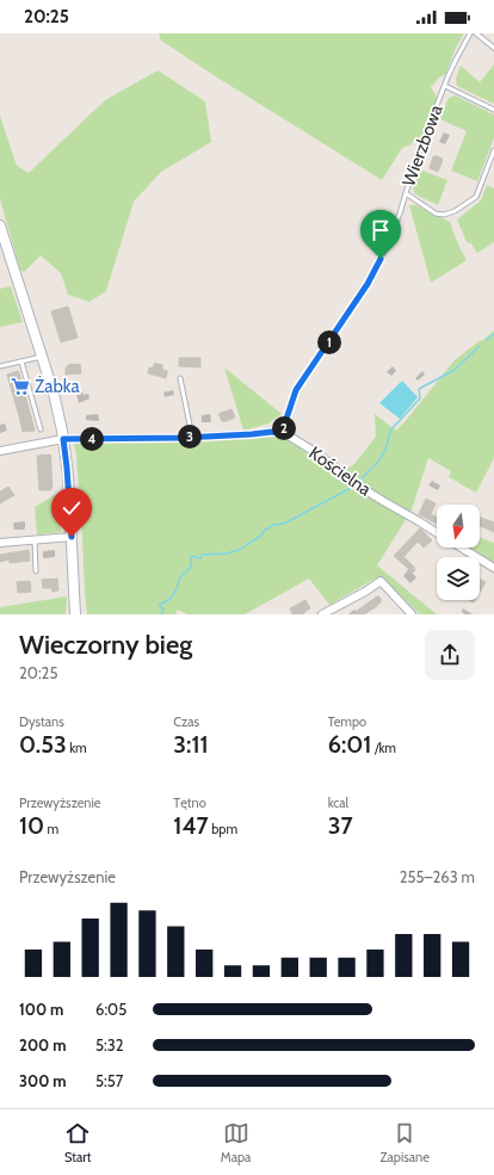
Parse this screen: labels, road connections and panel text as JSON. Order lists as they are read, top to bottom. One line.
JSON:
{"streets":{"street":["Kościelna"],"lane":["Wierzbowa"]},"crossings":[["Wierzbowa","Kościelna"]],"places":{"supermarket":["Żabka"]},"north":"bottom","page":{"status":"20:25","pins":["1","2","3","4"],"heading":["Wieczorny bieg","20:25"],"stats":[["Dystans","0.53 km"],["Czas","3:11"],["Tempo","6:01 /km"],["Przewyższenie","10 m"],["Tętno","147 bpm"],["kcal","37"]],"chart":["Przewyższenie","255–263 m"],"list":[{"name":"100 m","note":"6:05"},{"name":"200 m","note":"5:32"},{"name":"300 m","note":"5:57"}],"tabs":["Start","Mapa","Zapisane"]}}
